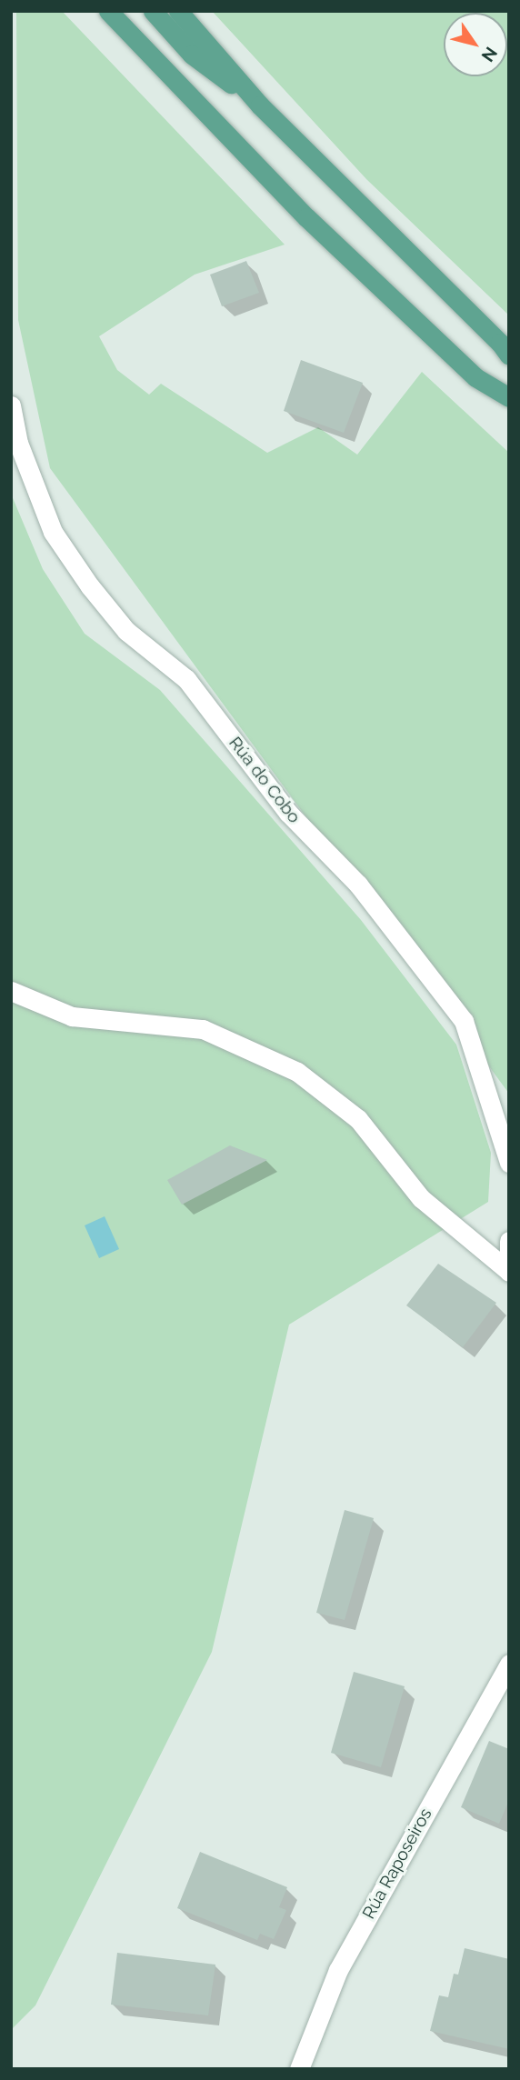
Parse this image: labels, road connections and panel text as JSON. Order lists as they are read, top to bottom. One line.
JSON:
{"streets":{"street":["Rúa do Cobo","Rúa Raposeiros"]},"north":"bottom right"}
